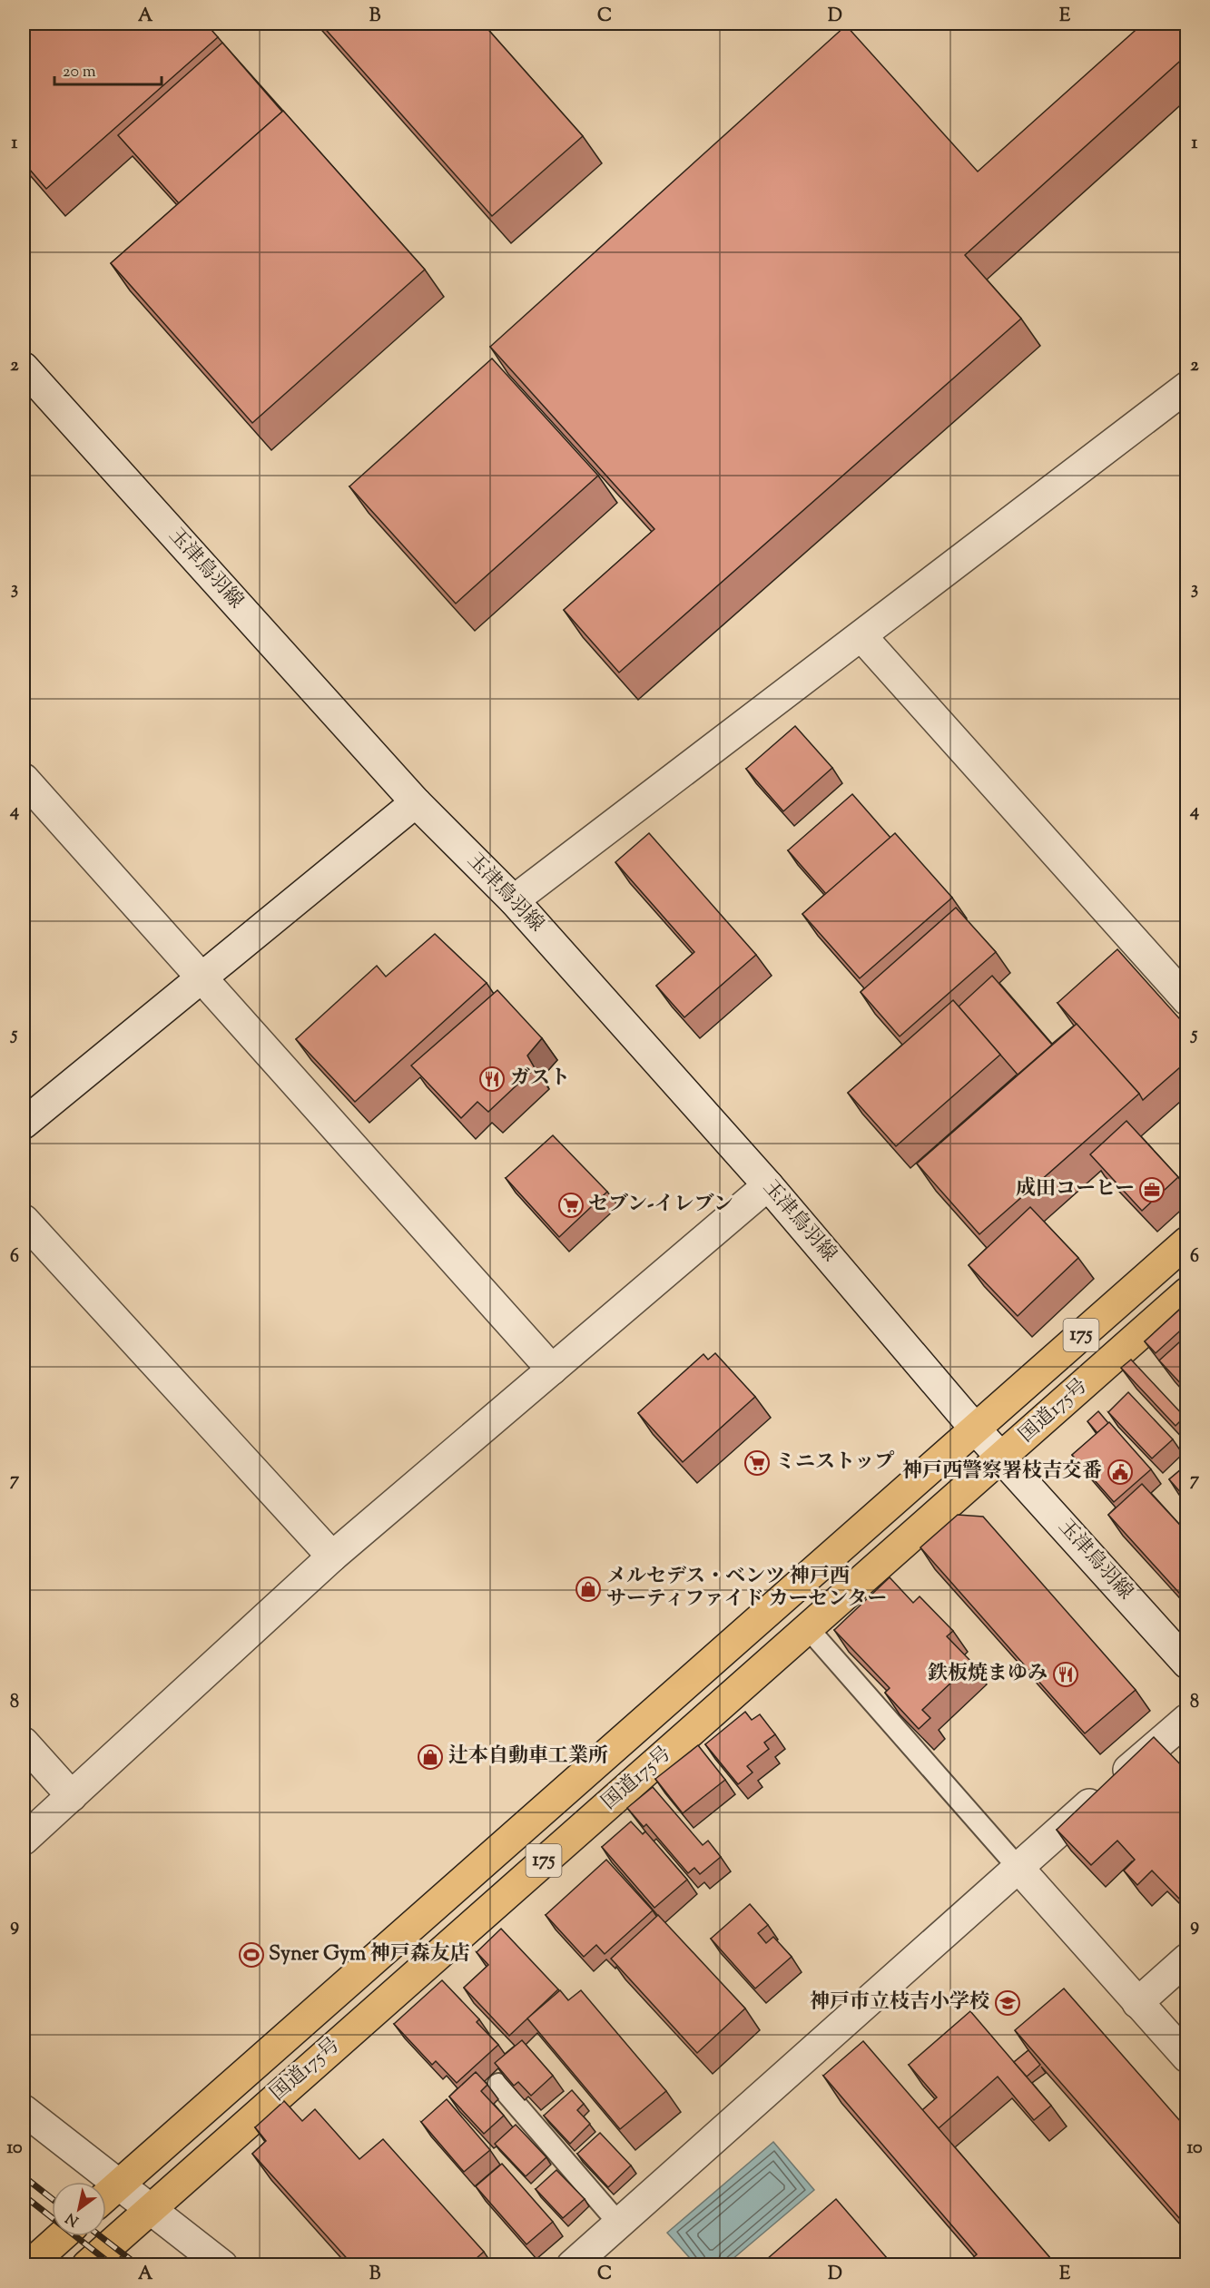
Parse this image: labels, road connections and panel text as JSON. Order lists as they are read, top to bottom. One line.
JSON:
{"streets":{"highway":["175","国道175号"],"street":["玉津鳥羽線"]},"crossings":[["玉津鳥羽線","国道175号"]],"places":{"restaurant":["ガスト","鉄板焼まゆみ"],"office":["成田コーヒー"],"supermarket":["セブン-イレブン","ミニストップ"],"public building":["神戸西警察署枝吉交番"],"shop":["メルセデス・ベンツ 神戸西 サーティファイド カーセンター","辻本自動車工業所"],"sports":["Syner Gym 神戸森友店"],"school or university":["神戸市立枝吉小学校"]},"scale_bar":"20 m","north":"bottom left","grid":{"columns":["A","B","C","D","E"],"rows":["1","2","3","4","5","6","7","8","9","10"]}}
